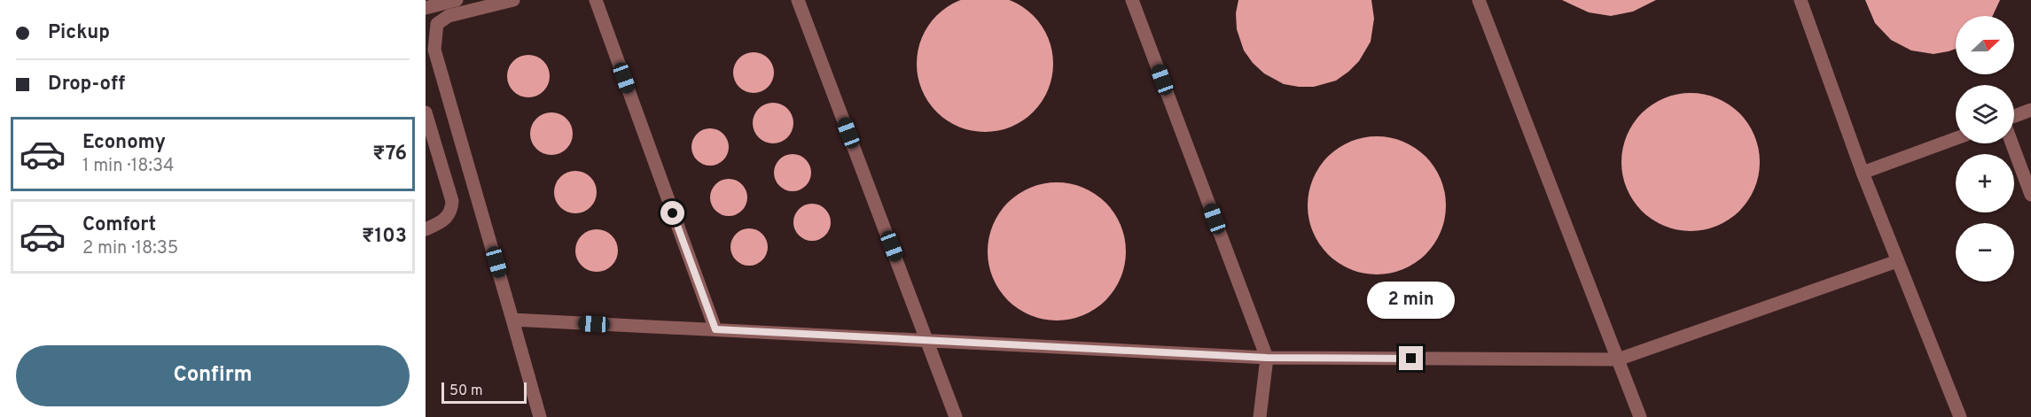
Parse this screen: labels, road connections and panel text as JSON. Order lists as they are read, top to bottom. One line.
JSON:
{"scale_bar":"50 m","north":"right","page":{"banner":["Pickup","Drop-off"],"map_buttons":["+","−"],"list":[{"name":"Economy","note":"1 min · 18:34","value":"₹76"},{"name":"Comfort","note":"2 min · 18:35","value":"₹103"}],"bubble":"2 min","buttons":"Confirm","scale":"50 m"}}
